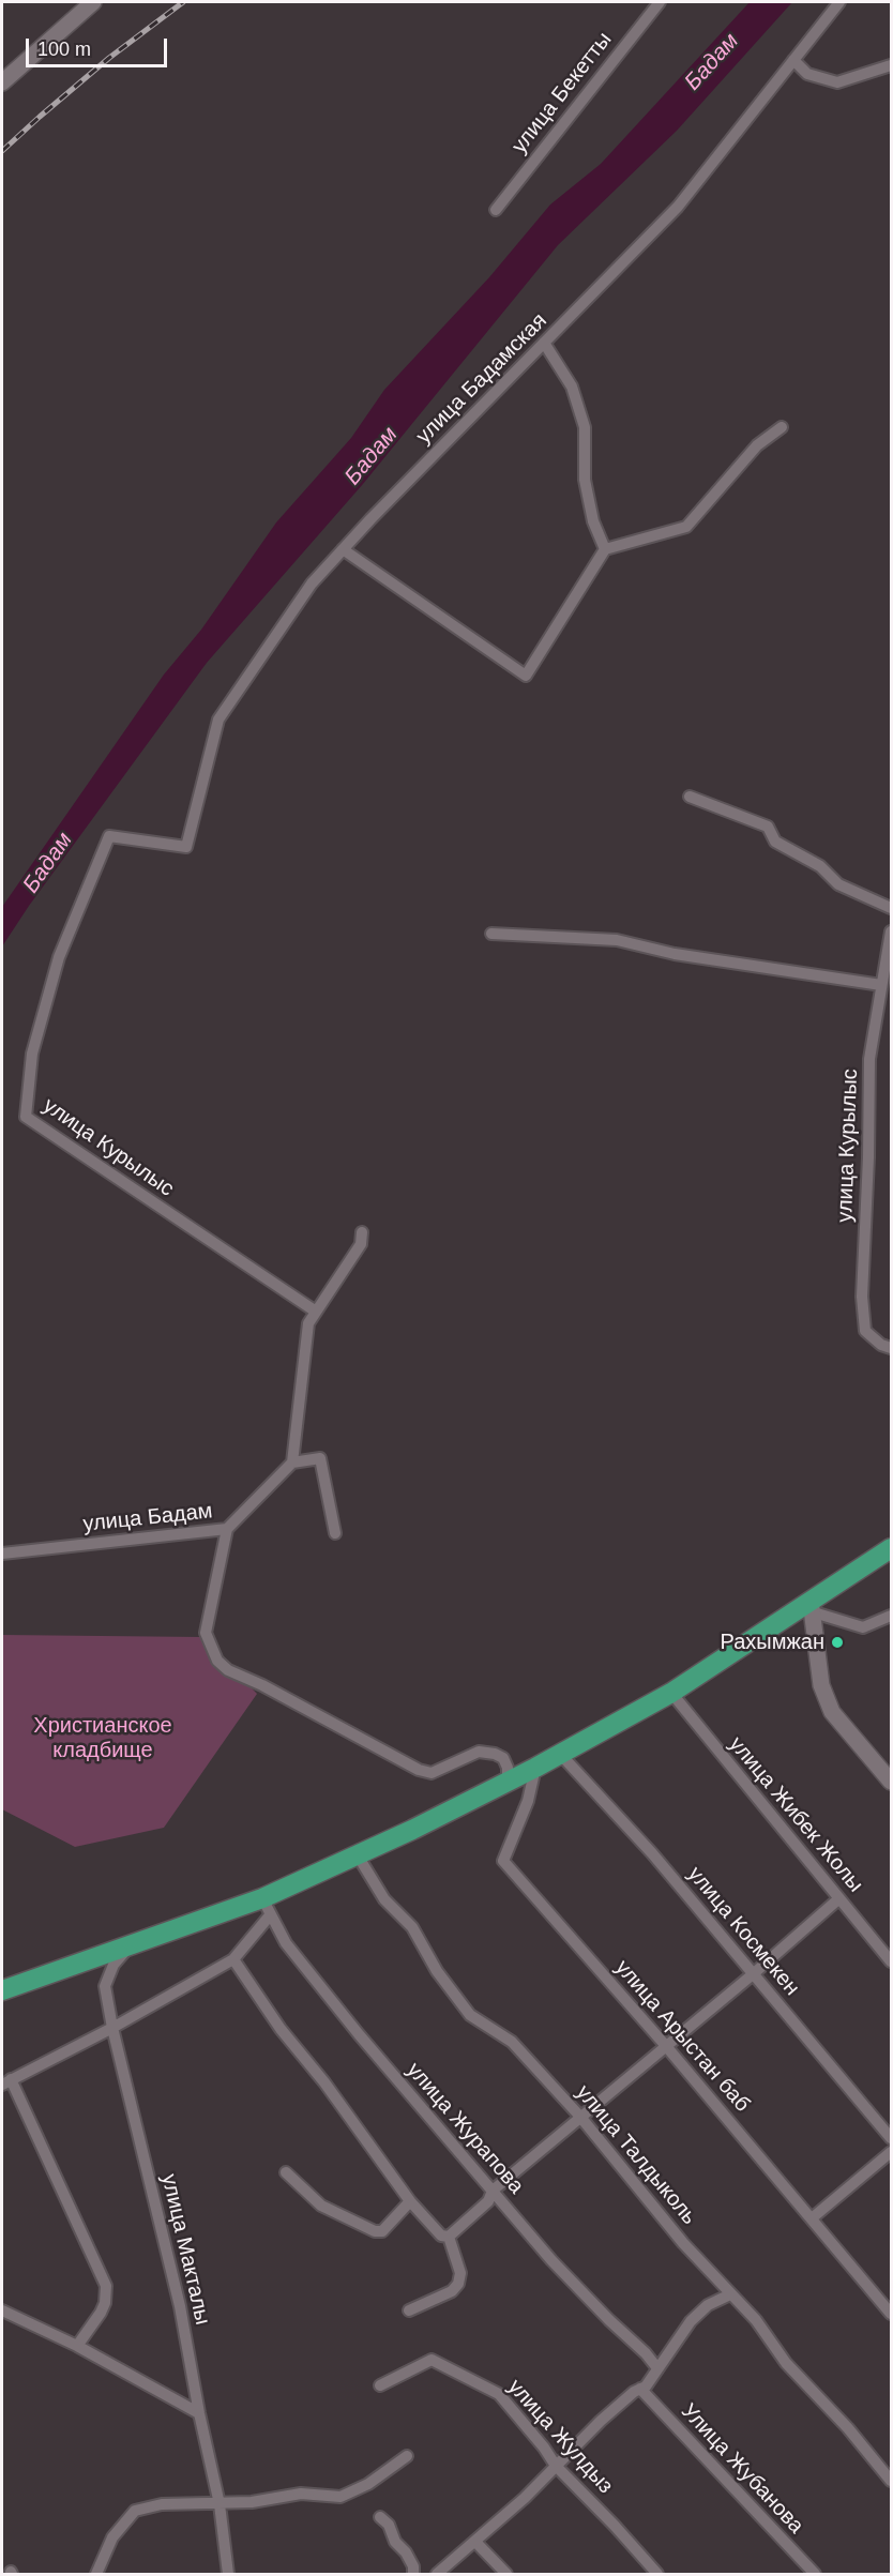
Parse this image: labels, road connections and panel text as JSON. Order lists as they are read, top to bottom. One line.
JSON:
{"streets":{"street":["улица Бекетты","улица Бадамская","улица Курылыс","улица Бадам","улица Жибек Жолы","улица Космекен","улица Арыстан баб","улица Журапова","улица Талдыколь","улица Макталы","улица Жулдыз","Улица Жубанова"]},"crossings":[["улица Бадамская","улица Курылыс"]],"water":["Бадам"],"parks":["Христианское кладбище"],"places":["Рахымжан"],"scale_bar":"100 m"}
